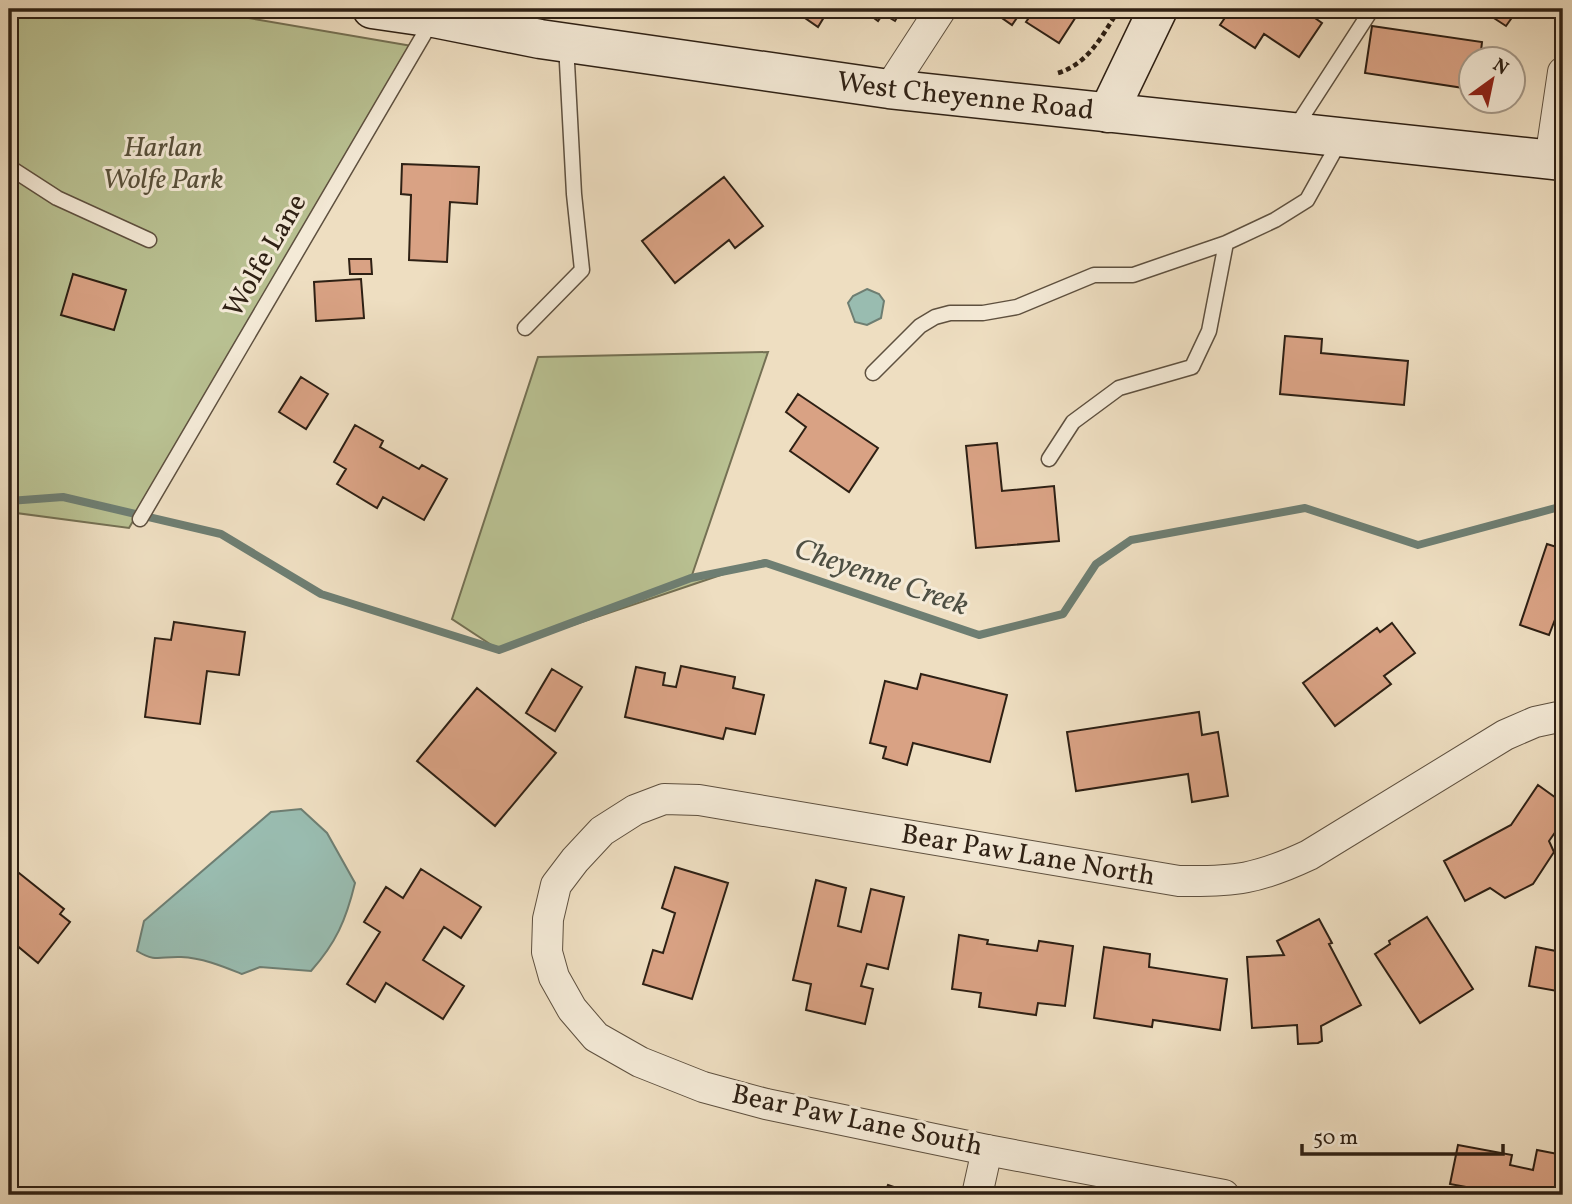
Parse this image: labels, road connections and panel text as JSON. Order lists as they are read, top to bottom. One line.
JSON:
{"streets":{"main road":["West Cheyenne Road"],"street":["Bear Paw Lane North","Bear Paw Lane South"],"lane":["Wolfe Lane"]},"crossings":[["West Cheyenne Road","Wolfe Lane"],["Bear Paw Lane North","Bear Paw Lane South"]],"water":["Cheyenne Creek"],"parks":["Harlan Wolfe Park"],"scale_bar":"50 m","north":"top right"}
